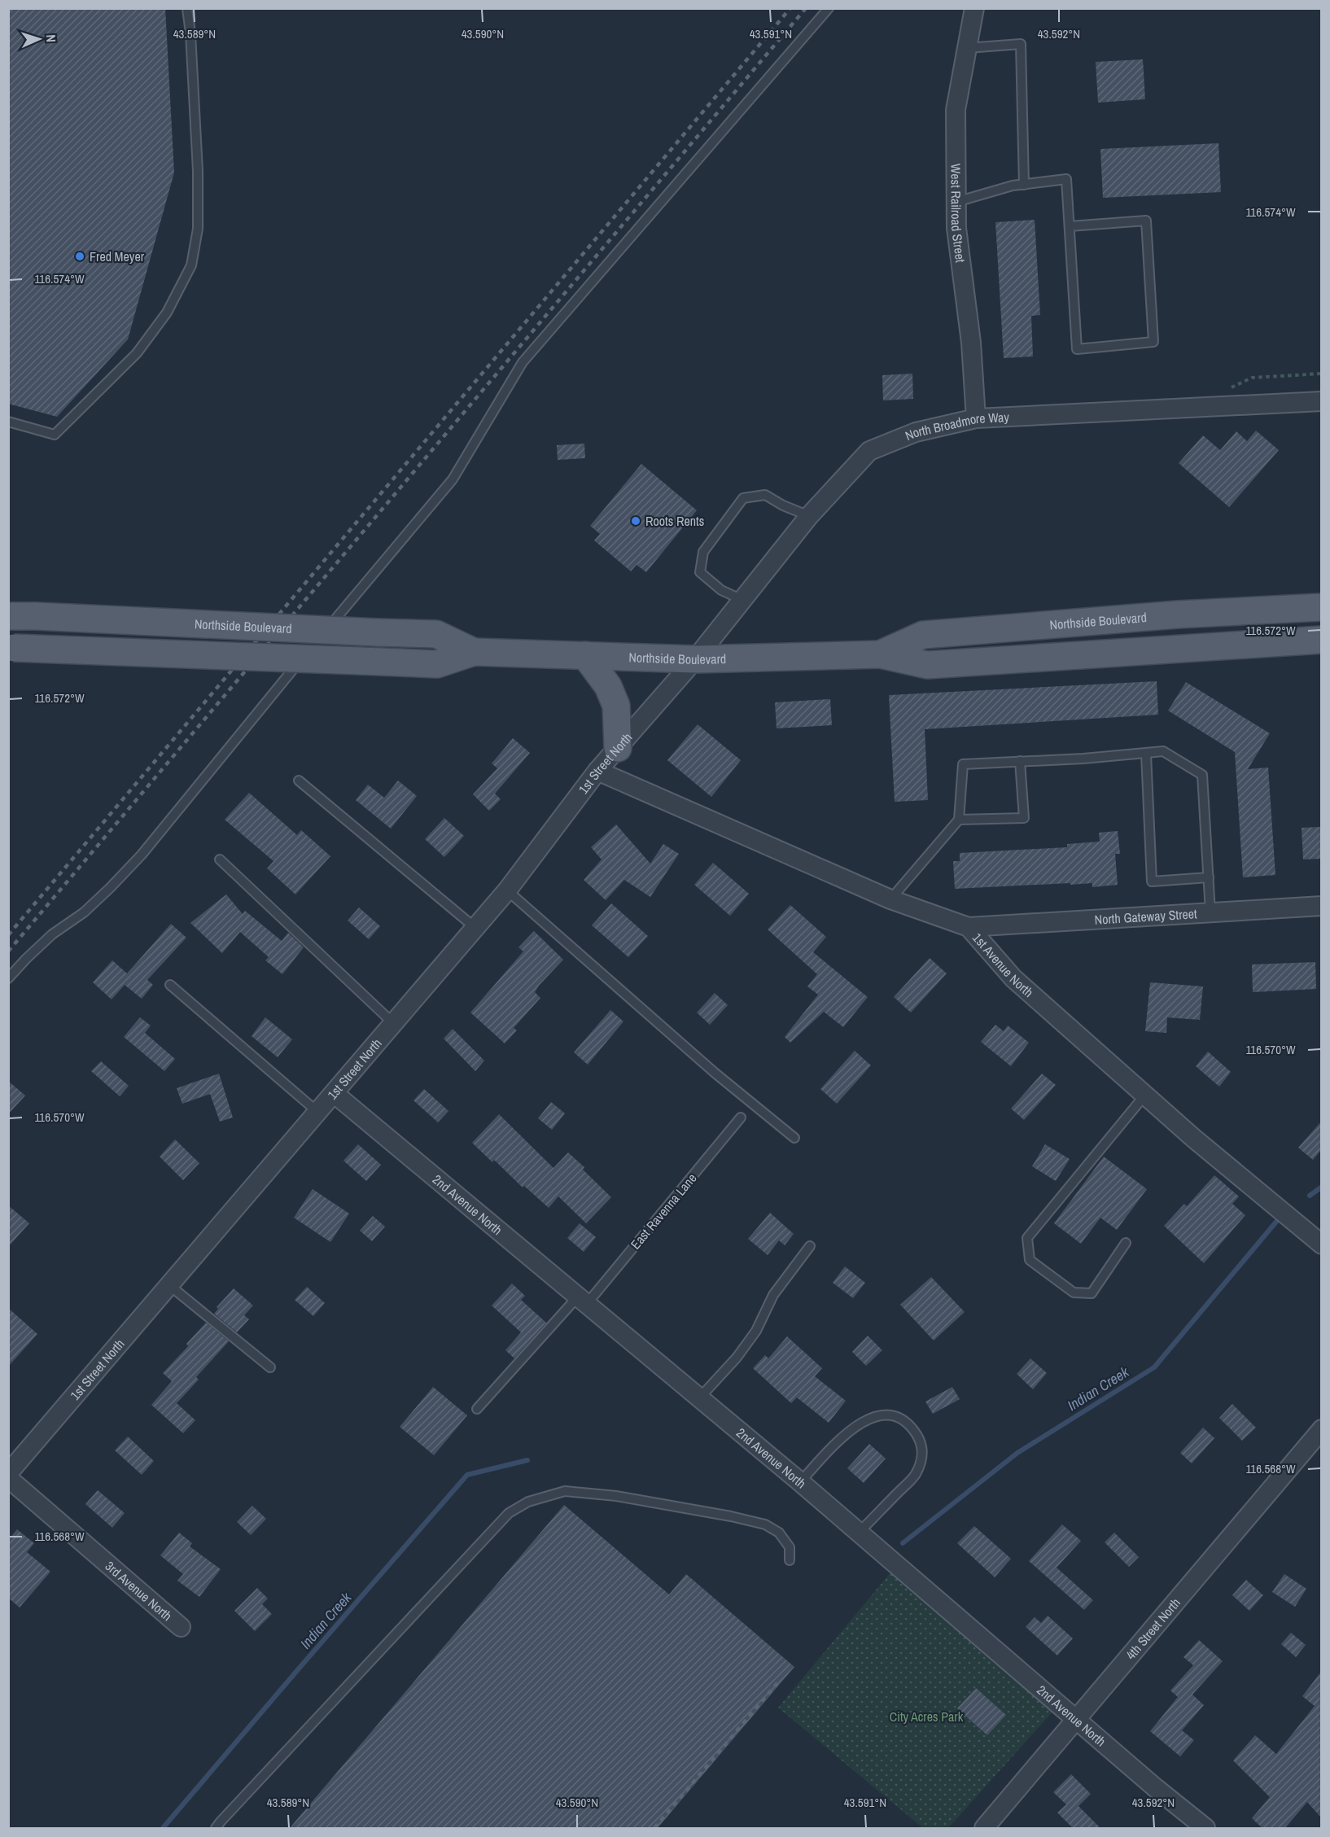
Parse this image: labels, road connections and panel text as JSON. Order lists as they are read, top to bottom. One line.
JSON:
{"streets":{"main road":["Northside Boulevard"],"street":["West Railroad Street","North Broadmore Way","1st Street North","North Gateway Street","1st Avenue North","2nd Avenue North","3rd Avenue North","4th Street North"],"lane":["East Ravenna Lane"]},"crossings":[["West Railroad Street","North Broadmore Way"],["North Broadmore Way","Northside Boulevard"],["North Broadmore Way","1st Street North"],["Northside Boulevard","1st Street North"],["1st Street North","1st Avenue North"],["1st Street North","2nd Avenue North"],["North Gateway Street","1st Avenue North"],["2nd Avenue North","East Ravenna Lane"],["2nd Avenue North","4th Street North"]],"water":["Indian Creek"],"parks":["City Acres Park"],"places":["Fred Meyer","Roots Rents"],"north":"right","coordinates":["43.589°N","43.590°N","43.591°N","43.592°N","116.574°W","116.572°W","116.570°W","116.568°W"]}
